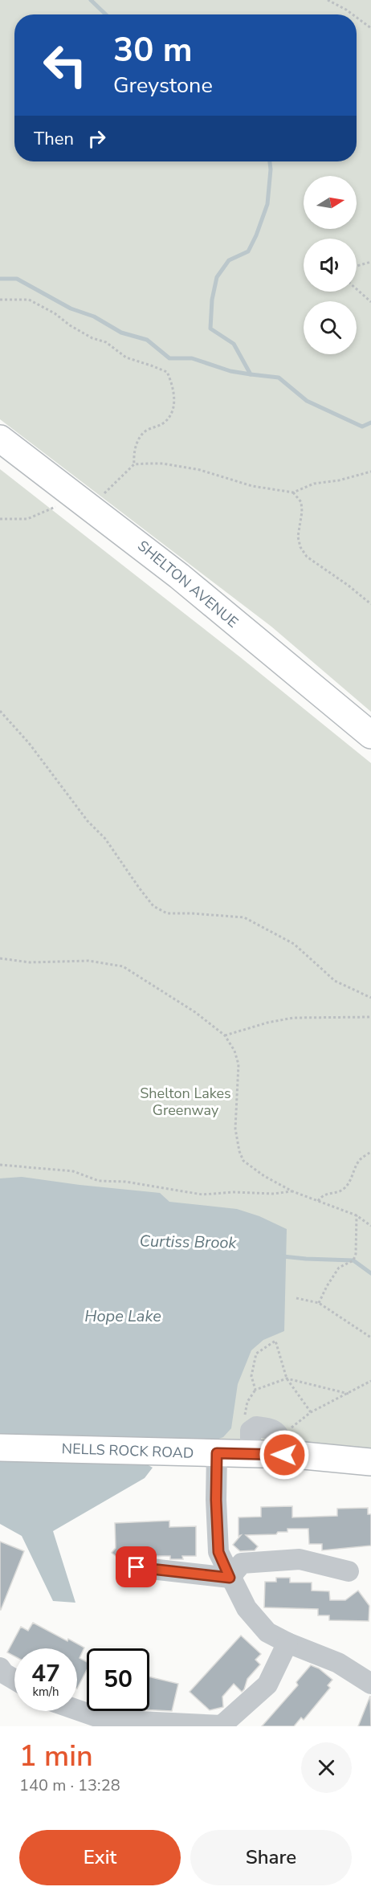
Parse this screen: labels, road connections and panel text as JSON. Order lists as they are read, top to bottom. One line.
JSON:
{"streets":{"main road":["SHELTON AVENUE","NELLS ROCK ROAD"]},"water":["Curtiss Brook","Hope Lake"],"parks":["Shelton Lakes Greenway"],"north":"right","page":{"turn":["30 m","Greystone"],"then":"Then","speed":"47 km/h","limit":"50","heading":["1 min","140 m · 13:28"],"buttons":["Exit","Share"]}}
